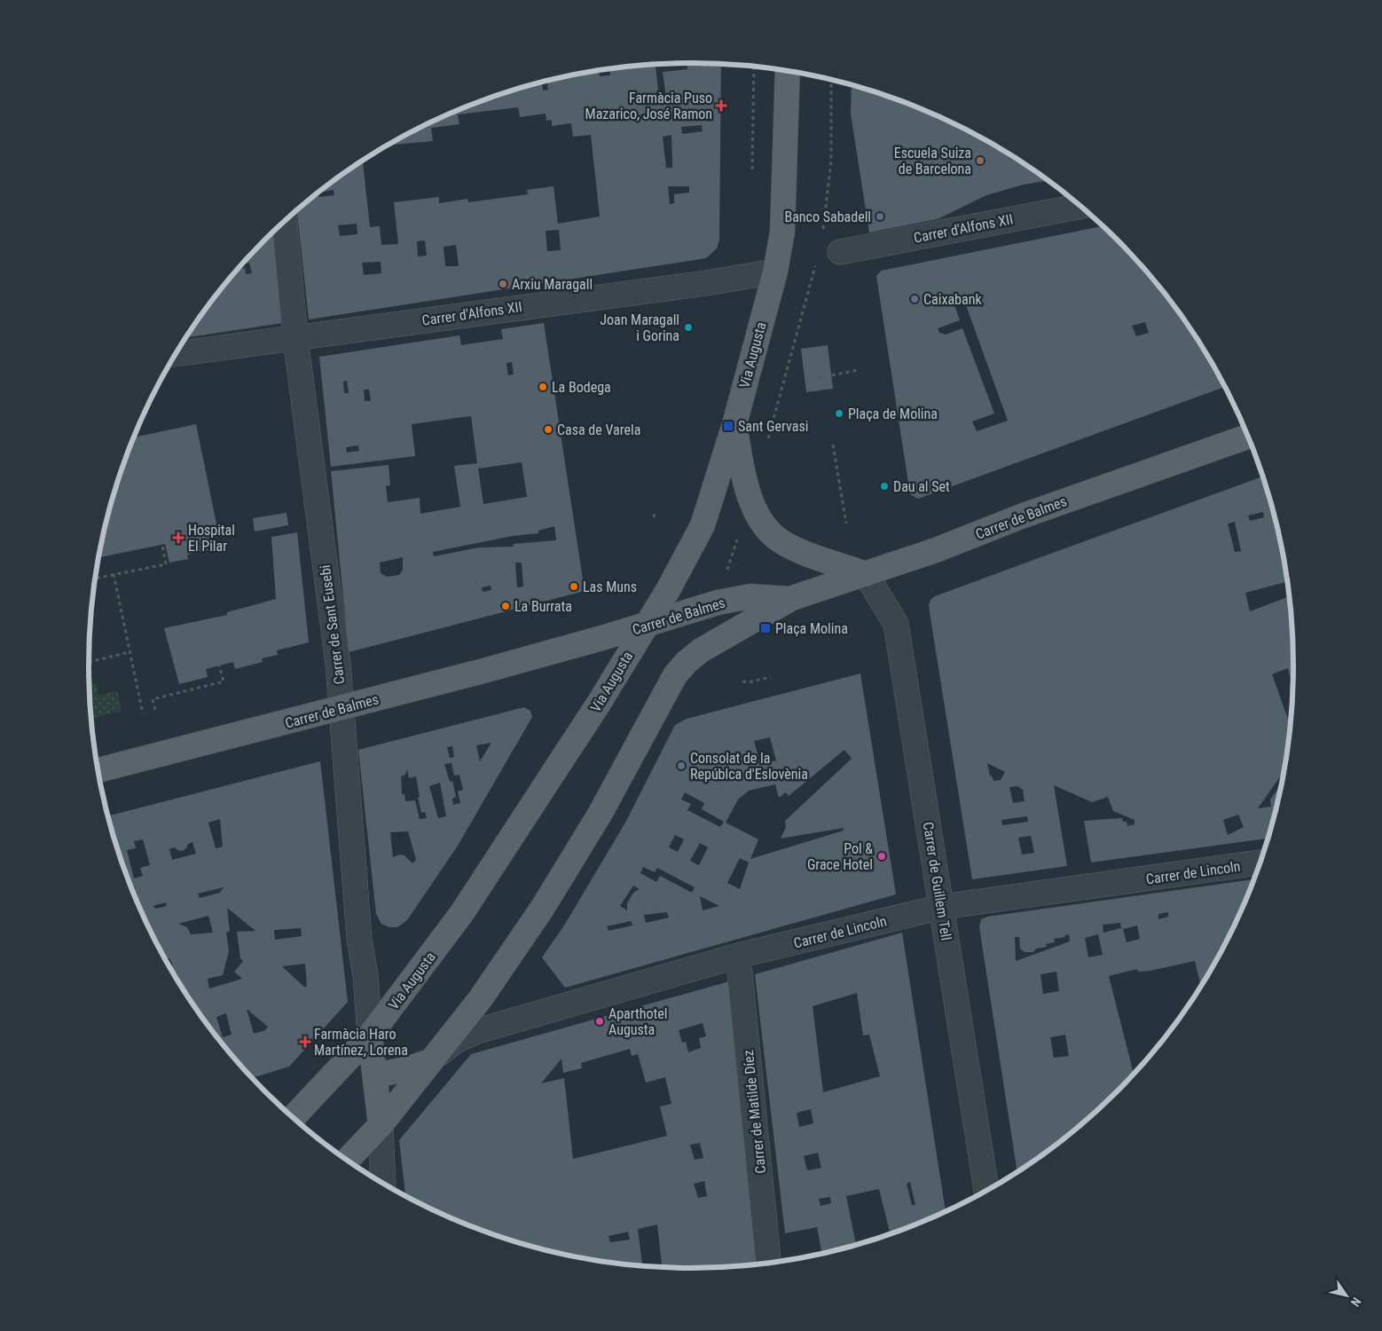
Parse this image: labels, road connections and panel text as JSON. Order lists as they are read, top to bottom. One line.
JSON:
{"streets":{"main road":["Via Augusta","Carrer de Balmes"],"street":["Carrer d'Alfons XII","Carrer de Sant Eusebi","Carrer de Lincoln","Carrer de Guillem Tell","Carrer de Matilde Díez"]},"crossings":[["Carrer d'Alfons XII","Via Augusta"],["Carrer d'Alfons XII","Carrer de Sant Eusebi"],["Via Augusta","Carrer de Balmes"],["Via Augusta","Carrer de Sant Eusebi"],["Carrer de Balmes","Carrer de Sant Eusebi"],["Carrer de Balmes","Carrer de Guillem Tell"],["Carrer de Lincoln","Carrer de Guillem Tell"],["Carrer de Lincoln","Carrer de Matilde Díez"]],"places":{"health":["Farmàcia Puso Mazarico, José Ramon","Hospital El Pilar","Farmàcia Haro Martínez, Lorena"],"other":["Escuela Suiza de Barcelona","Banco Sabadell","Arxiu Maragall","Caixabank","Joan Maragall i Gorina","La Bodega","Plaça de Molina","Casa de Varela","Dau al Set","Las Muns","La Burrata","Consolat de la Repúblca d'Eslovènia","Pol & Grace Hotel","Aparthotel Augusta"],"transit":["Sant Gervasi","Plaça Molina"]},"north":"bottom right"}
